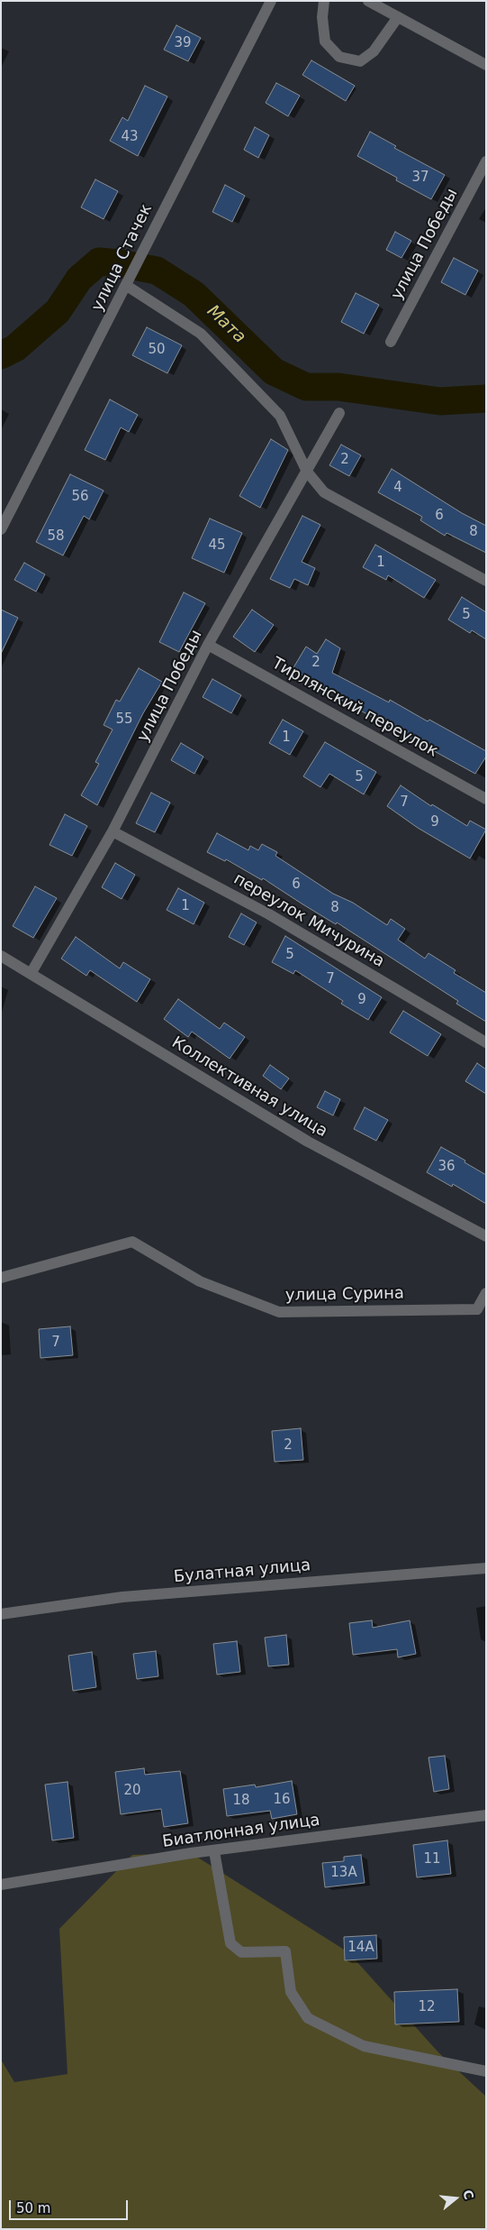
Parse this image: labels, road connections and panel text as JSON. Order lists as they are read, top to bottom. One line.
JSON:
{"streets":{"street":["улица Победы","улица Стачек","Тирлянский переулок","переулок Мичурина","Коллективная улица","улица Сурина","Булатная улица","Биатлонная улица"]},"crossings":[["улица Победы","Тирлянский переулок"],["улица Победы","переулок Мичурина"],["улица Победы","Коллективная улица"]],"water":["Мата"],"house_numbers":["39","43","37","50","2","4","56","6","8","58","45","1","5","2","55","1","5","7","9","6","1","8","5","7","9","36","7","2","20","16","18","11","13А","14А","12"],"scale_bar":"50 m","north":"right"}
